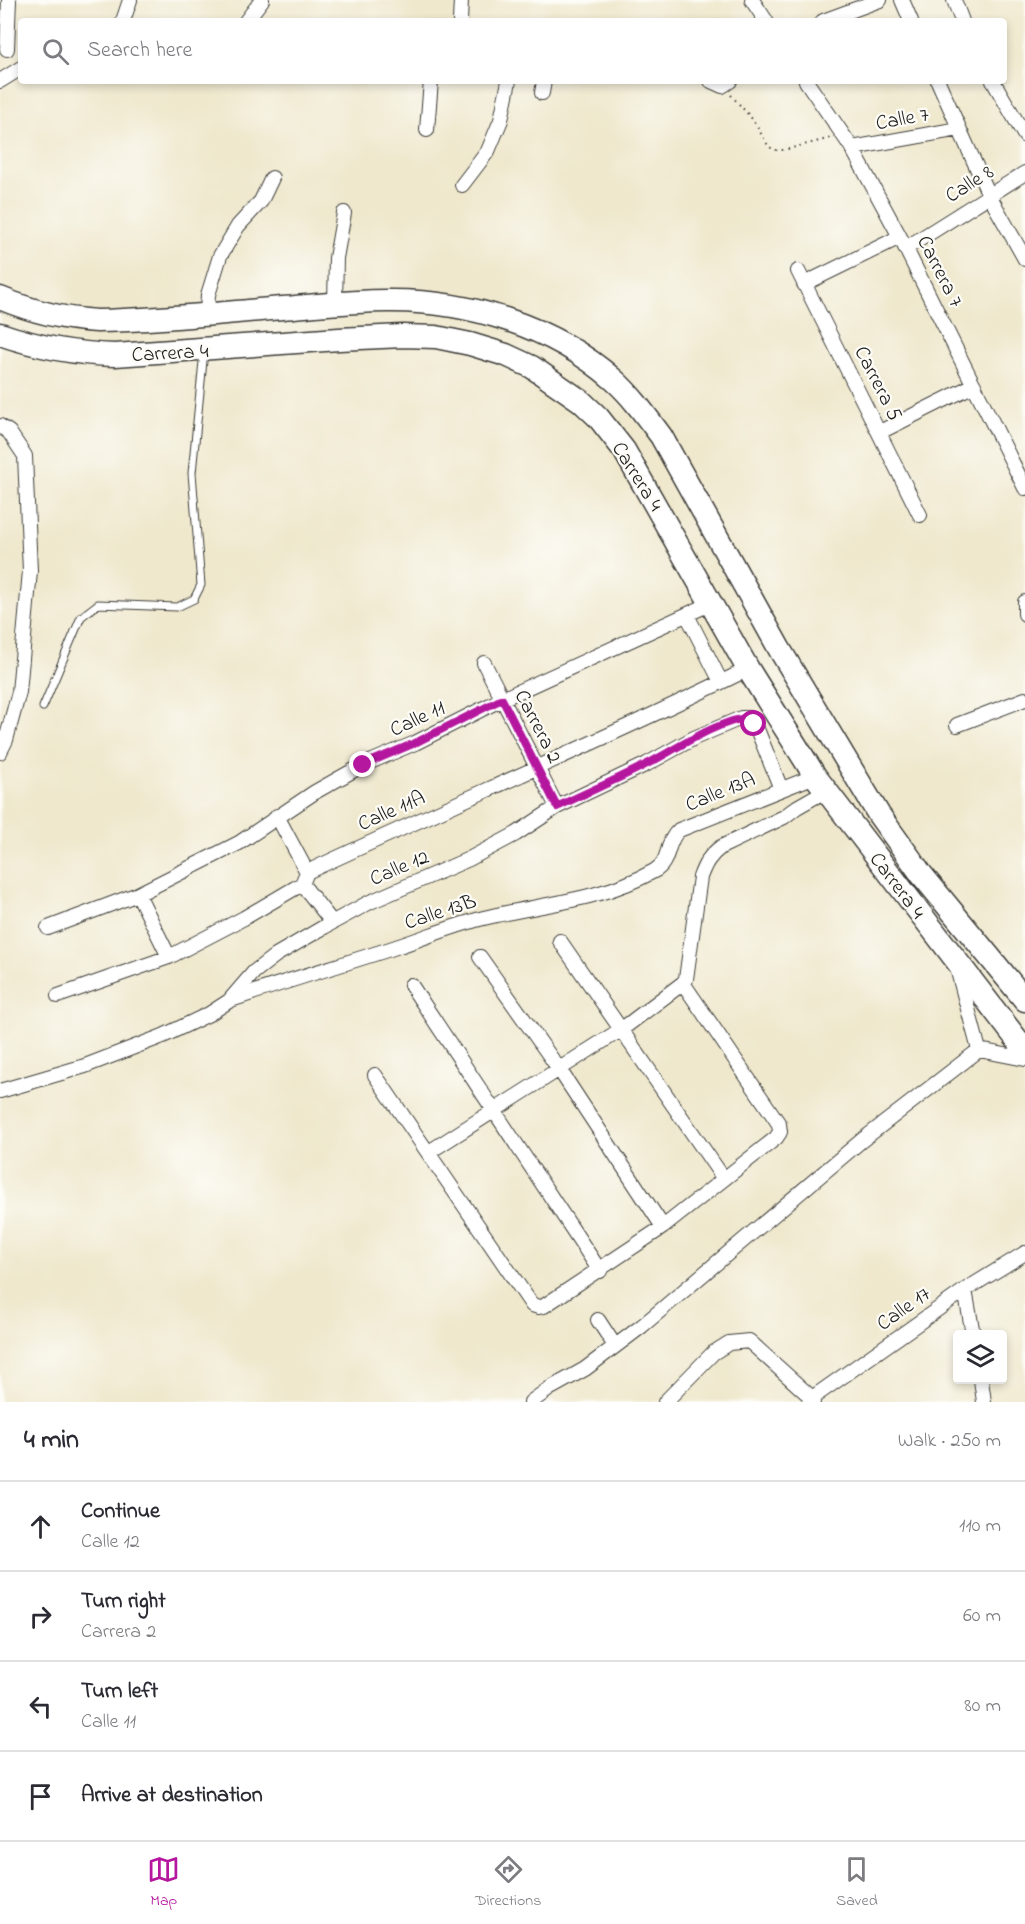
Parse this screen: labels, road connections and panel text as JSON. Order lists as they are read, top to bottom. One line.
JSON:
{"streets":{"highway":["Carrera 4"],"street":["Calle 7","Calle 8","Carrera 7","Carrera 5","Calle 11","Carrera 2","Calle 13A","Calle 11A","Calle 12","Calle 13B","Calle 17"]},"crossings":[["Calle 7","Carrera 7"],["Calle 8","Carrera 7"],["Calle 8","Carrera 5"],["Carrera 4","Calle 11"],["Carrera 4","Calle 13A"],["Carrera 4","Calle 11A"],["Calle 11","Carrera 2"],["Carrera 2","Calle 11A"],["Carrera 2","Calle 12"],["Calle 13A","Calle 12"],["Calle 13A","Calle 13B"],["Calle 12","Calle 13B"]],"page":{"search":"Search here","heading":["4 min","Walk · 250 m"],"list":[["Continue","Calle 12","110 m"],["Turn right","Carrera 2","60 m"],["Turn left","Calle 11","80 m"],"Arrive at destination"],"nav":["Map","Directions","Saved"]}}
